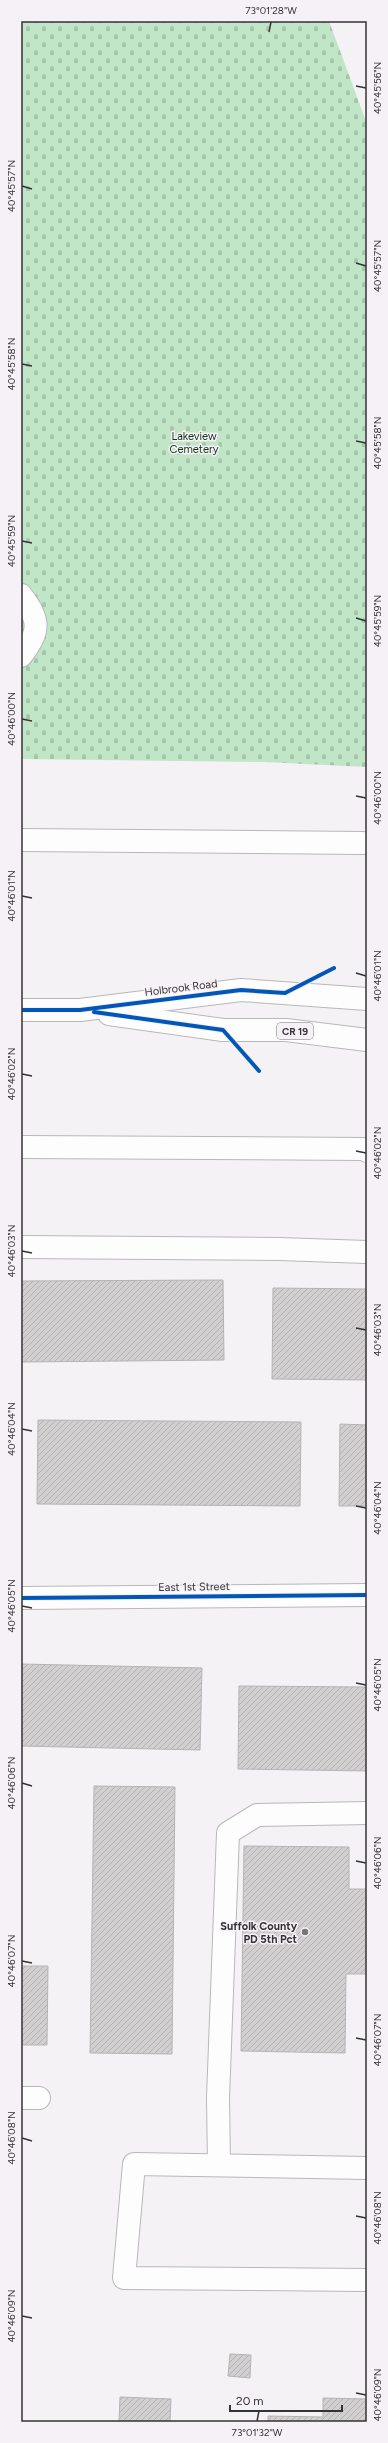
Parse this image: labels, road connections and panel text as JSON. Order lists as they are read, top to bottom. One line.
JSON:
{"streets":{"main road":["Holbrook Road","CR 19","East 1st Street"]},"parks":["Lakeview Cemetery"],"places":["Suffolk County PD 5th Pct"],"scale_bar":"20 m","coordinates":["73°01'28\"W","40°45'56\"N","40°45'57\"N","40°45'58\"N","40°45'59\"N","40°46'00\"N","40°46'01\"N","40°46'02\"N","40°46'03\"N","40°46'04\"N","40°46'05\"N","40°46'06\"N","40°46'07\"N","40°46'08\"N","40°46'09\"N","73°01'32\"W"]}
